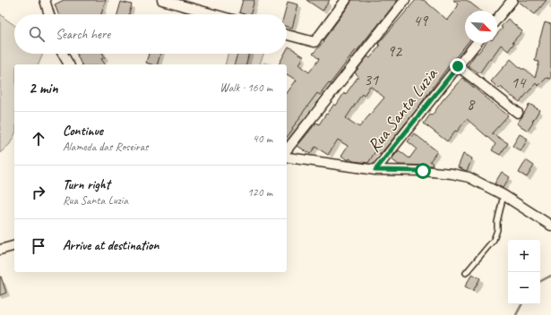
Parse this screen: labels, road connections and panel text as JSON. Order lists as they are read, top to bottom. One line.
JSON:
{"streets":{"street":["Rua Santa Luzia"]},"house_numbers":["49","92","31","14","8"],"north":"bottom right","page":{"search":"Search here","heading":["2 min","Walk · 160 m"],"list":[["Continue","Alameda das Roseiras","40 m"],["Turn right","Rua Santa Luzia","120 m"],"Arrive at destination"],"map_buttons":["+","−"]}}
